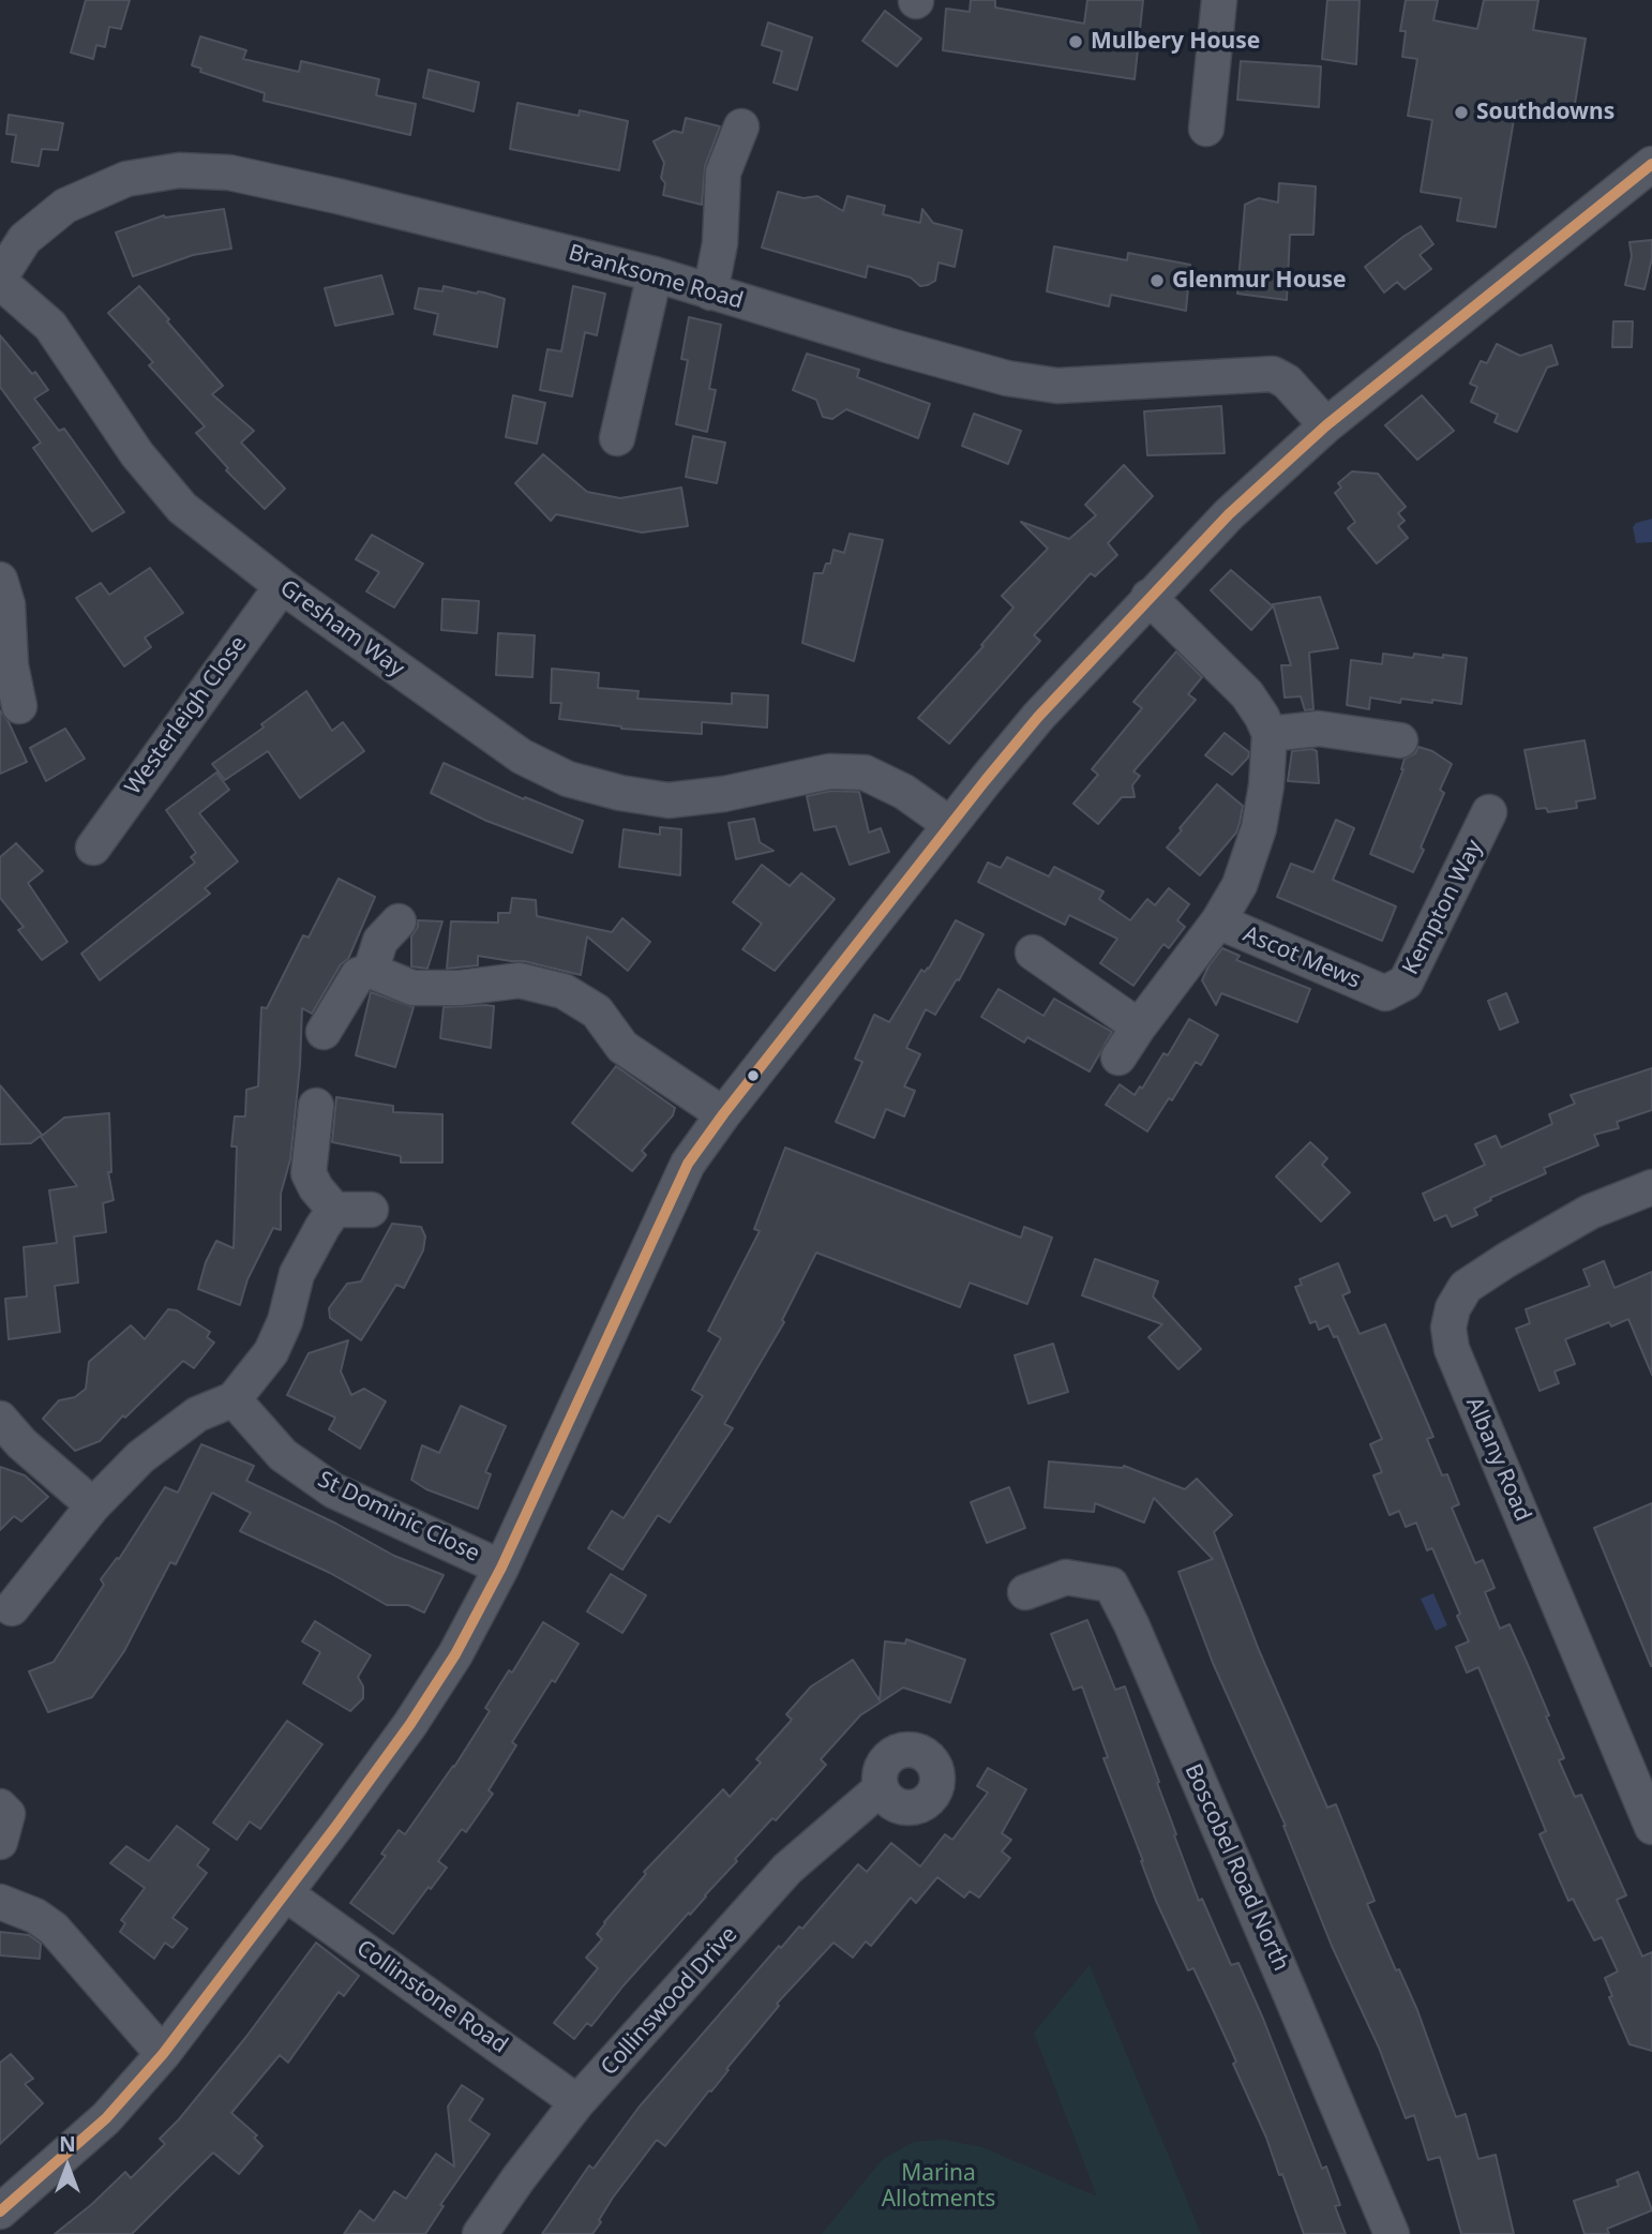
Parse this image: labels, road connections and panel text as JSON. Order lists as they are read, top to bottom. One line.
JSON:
{"streets":{"street":["Branksome Road","Gresham Way","Westerleigh Close","Kempton Way","Ascot Mews","Albany Road","St Dominic Close","Boscobel Road North","Collinstone Road","Collinswood Drive"]},"crossings":[["Branksome Road","Gresham Way"],["Gresham Way","Westerleigh Close"],["Kempton Way","Ascot Mews"],["Collinstone Road","Collinswood Drive"]],"parks":["Marina Allotments"],"places":["Mulbery House","Southdowns","Glenmur House"],"north":"top"}
